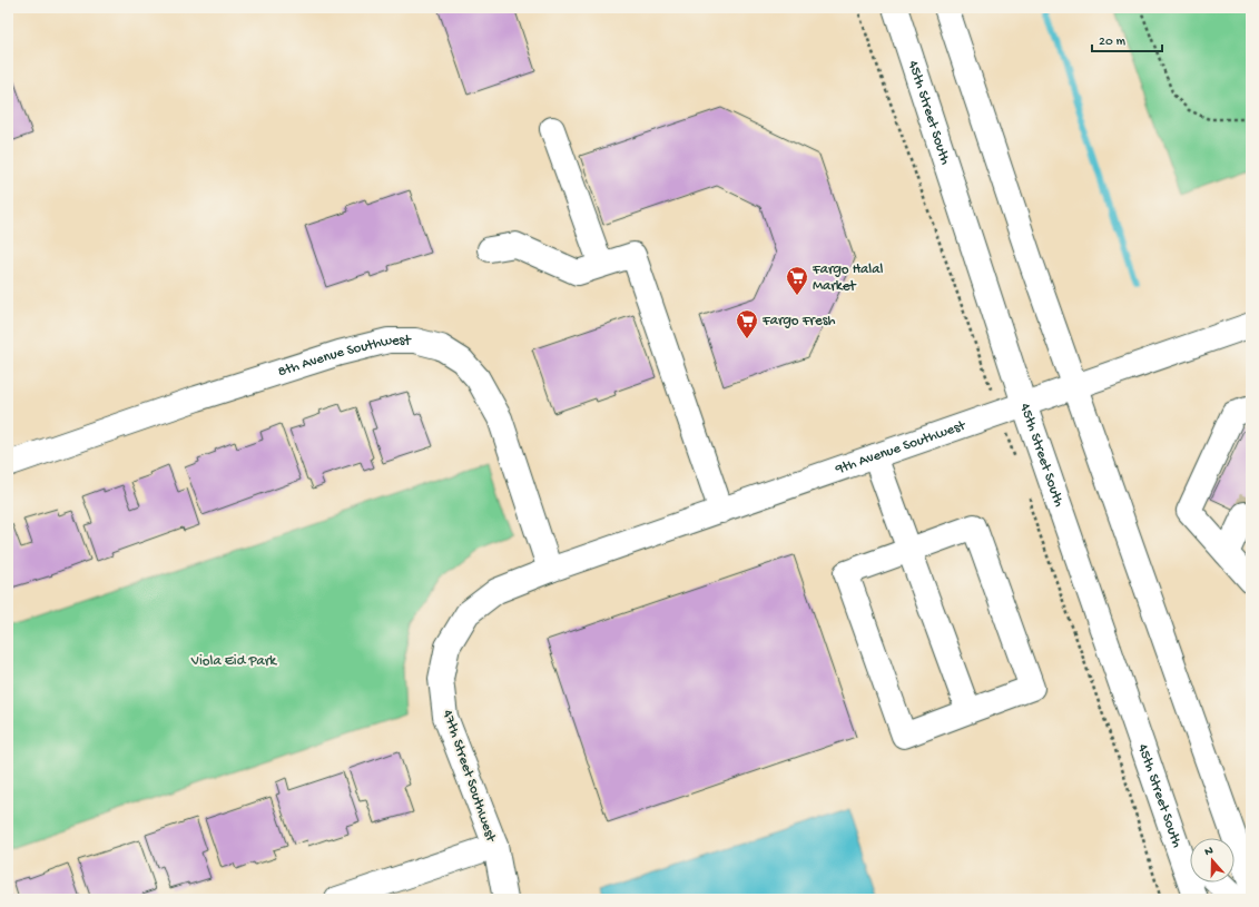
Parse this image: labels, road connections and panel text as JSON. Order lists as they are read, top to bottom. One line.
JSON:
{"streets":{"main road":["45th Street South","8th Avenue Southwest","9th Avenue Southwest","47th Street Southwest"]},"crossings":[["45th Street South","9th Avenue Southwest"],["8th Avenue Southwest","9th Avenue Southwest"],["8th Avenue Southwest","47th Street Southwest"],["9th Avenue Southwest","47th Street Southwest"]],"parks":["Viola Eid Park"],"places":{"supermarket":["Fargo Halal Market","Fargo Fresh"]},"scale_bar":"20 m","north":"top"}
